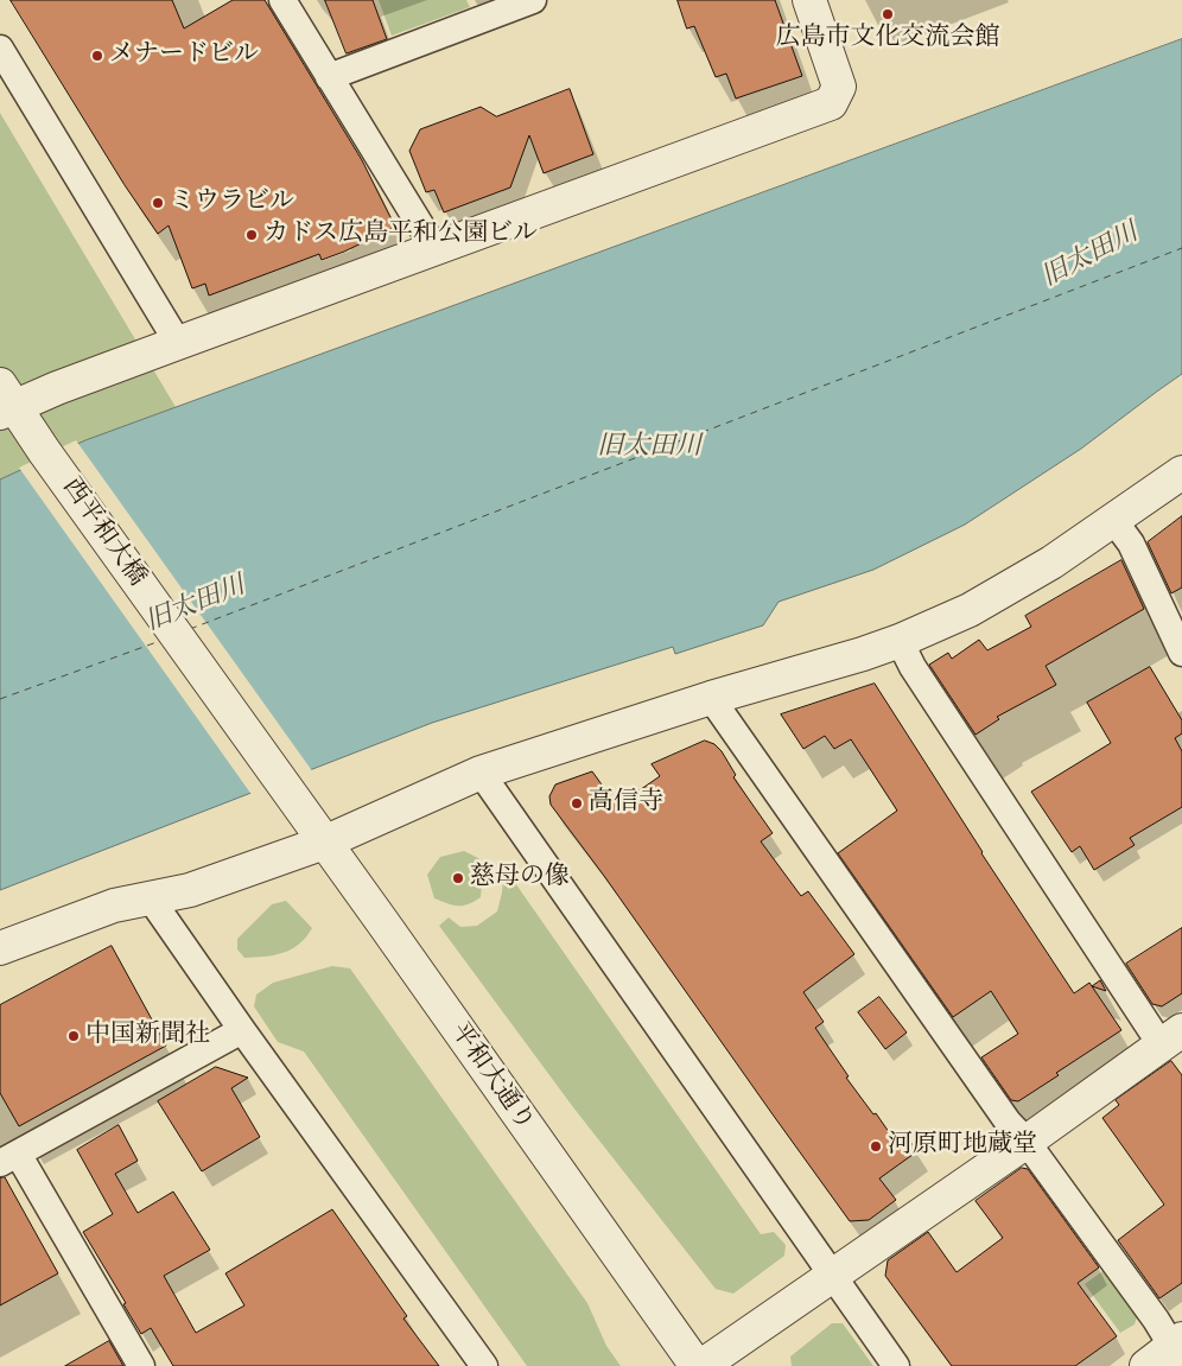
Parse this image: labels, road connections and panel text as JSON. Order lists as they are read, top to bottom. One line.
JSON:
{"streets":{"street":["西平和大橋","平和大通り"]},"crossings":[["西平和大橋","平和大通り"]],"water":["旧太田川"],"places":["広島市文化交流会館","メナードビル","ミウラビル","カドス広島平和公園ビル","高信寺","慈母の像","中国新聞社","河原町地蔵堂"]}
